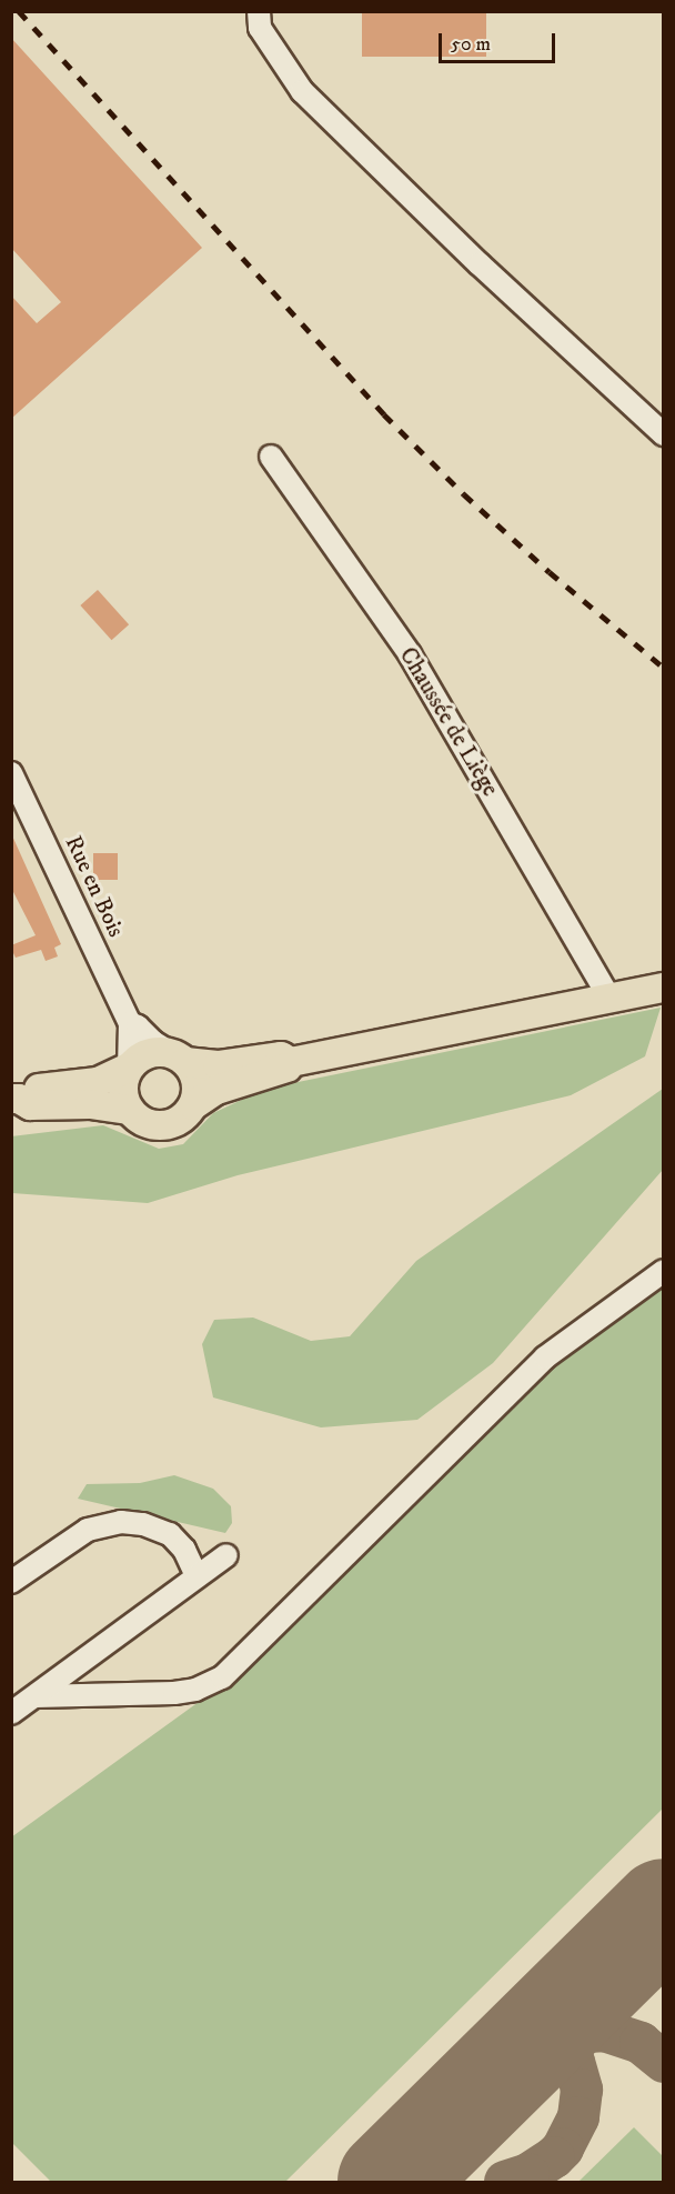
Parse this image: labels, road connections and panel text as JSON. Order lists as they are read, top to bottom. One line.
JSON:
{"streets":{"street":["Chaussée de Liège","Rue en Bois"]},"scale_bar":"50 m"}
